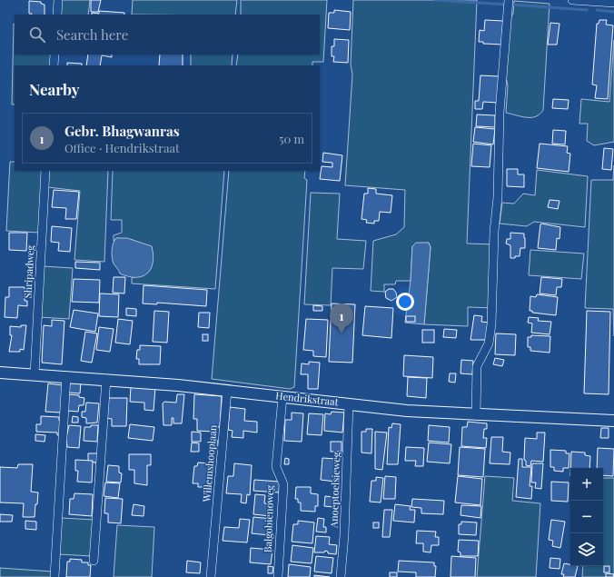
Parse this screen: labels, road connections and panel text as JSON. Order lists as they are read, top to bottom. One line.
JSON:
{"streets":{"street":["Shripadweg","Hendrikstraat","Willemshooplaan","Anoeptoelsieweg","Balgobienoweg"]},"crossings":[["Shripadweg","Hendrikstraat"],["Hendrikstraat","Willemshooplaan"],["Hendrikstraat","Anoeptoelsieweg"],["Hendrikstraat","Balgobienoweg"]],"page":{"search":"Search here","heading":"Nearby","list":[{"mark":"1","name":"Gebr. Bhagwanras","note":"Office · Hendrikstraat","value":"50 m"}],"pins":"1","map_buttons":["+","−"]}}
